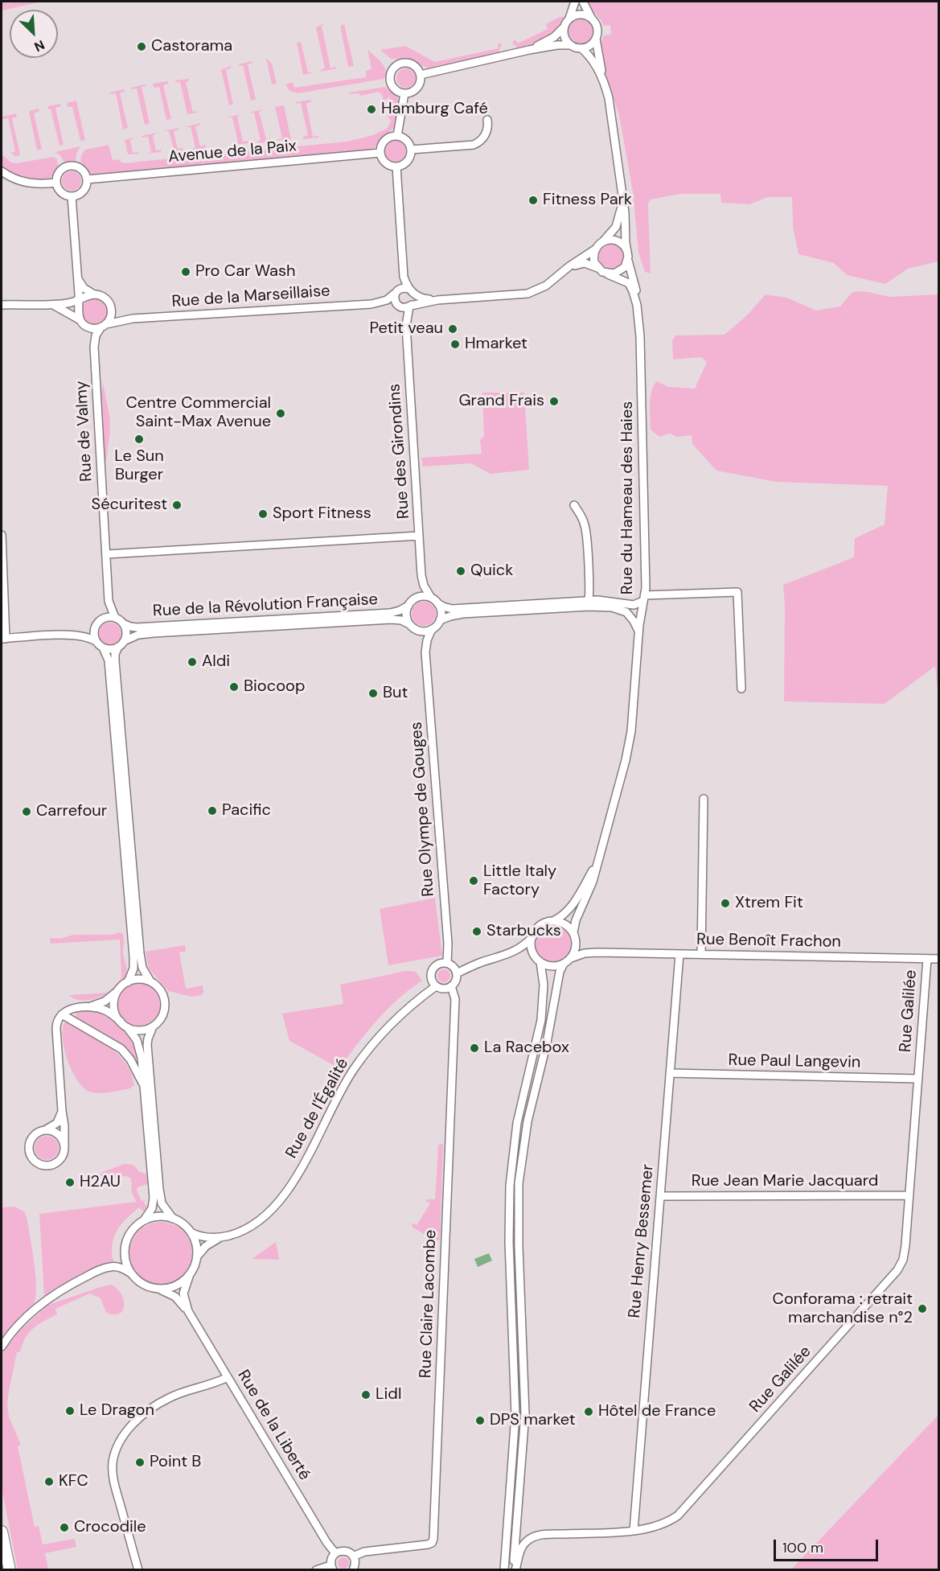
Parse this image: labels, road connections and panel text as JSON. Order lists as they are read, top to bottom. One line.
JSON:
{"streets":{"street":["Avenue de la Paix","Rue de la Marseillaise","Rue de Valmy","Rue des Girondins","Rue du Hameau des Haies","Rue de la Révolution Française","Rue Olympe de Gouges","Rue Benoît Frachon","Rue Galilée","Rue Paul Langevin","Rue de l'Égalité","Rue Jean Marie Jacquard","Rue Henry Bessemer","Rue Claire Lacombe","Rue de la Liberté"]},"crossings":[["Rue de la Marseillaise","Rue de Valmy"],["Rue de la Marseillaise","Rue des Girondins"],["Rue de Valmy","Rue de la Révolution Française"],["Rue des Girondins","Rue de la Révolution Française"],["Rue des Girondins","Rue Olympe de Gouges"],["Rue du Hameau des Haies","Rue Benoît Frachon"],["Rue de la Révolution Française","Rue Olympe de Gouges"],["Rue Olympe de Gouges","Rue de l'Égalité"],["Rue Olympe de Gouges","Rue Claire Lacombe"],["Rue Benoît Frachon","Rue Galilée"],["Rue Benoît Frachon","Rue Henry Bessemer"],["Rue Galilée","Rue Paul Langevin"],["Rue Galilée","Rue Jean Marie Jacquard"],["Rue Galilée","Rue Henry Bessemer"],["Rue Paul Langevin","Rue Henry Bessemer"],["Rue de l'Égalité","Rue Claire Lacombe"],["Rue de l'Égalité","Rue de la Liberté"],["Rue Jean Marie Jacquard","Rue Henry Bessemer"]],"places":["Castorama","Hamburg Café","Fitness Park","Pro Car Wash","Petit veau","Hmarket","Grand Frais","Centre Commercial Saint-Max Avenue","Le Sun Burger","Sécuritest","Sport Fitness","Quick","Aldi","Biocoop","But","Pacific","Carrefour","Little Italy Factory","Xtrem Fit","Starbucks","La Racebox","H2AU","Conforama : retrait marchandise n°2","Lidl","Le Dragon","Hôtel de France","DPS market","Point B","KFC","Crocodile"],"scale_bar":"100 m","north":"bottom right"}
